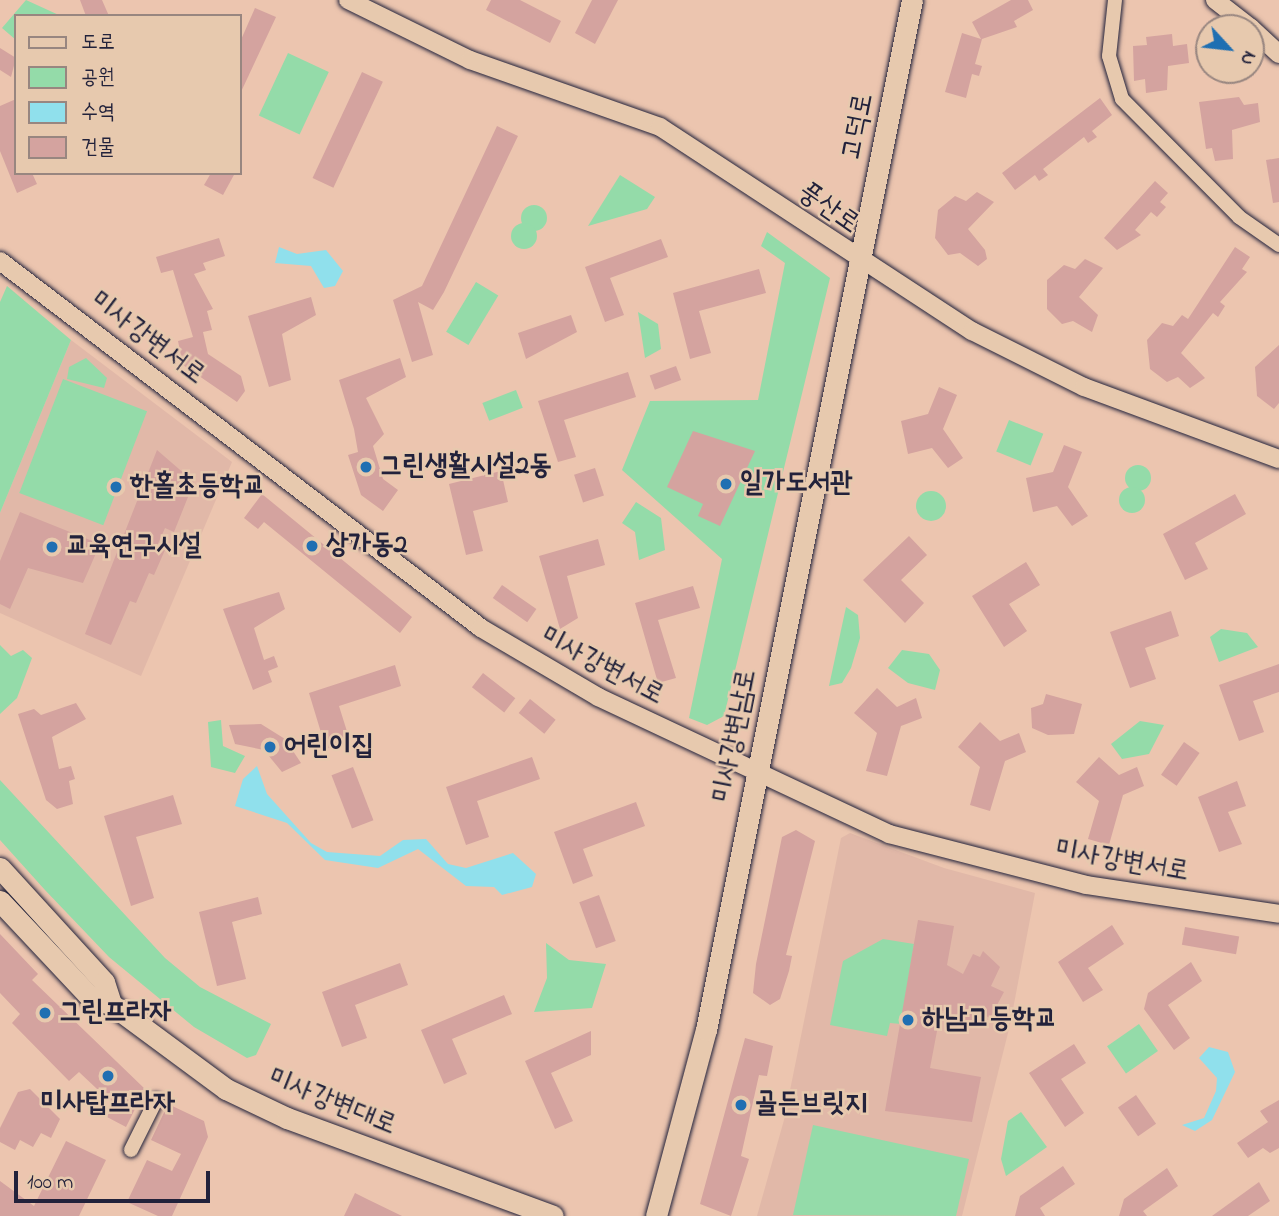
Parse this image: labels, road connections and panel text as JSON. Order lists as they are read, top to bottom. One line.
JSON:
{"streets":{"main road":["고덕로","미사강변남로","미사강변대로"],"street":["풍산로","미사강변서로"]},"crossings":[["고덕로","풍산로"],["고덕로","미사강변남로"],["풍산로","미사강변남로"],["미사강변서로","미사강변남로"]],"places":["그린생활시설2동","일가도서관","한홀초등학교","상가동2","교육연구시설","어린이집","그린프라자","하남고등학교","미사탑프라자","골든브릿지"],"legend":["도로","공원","수역","건물"],"scale_bar":"100 m","north":"bottom right"}
